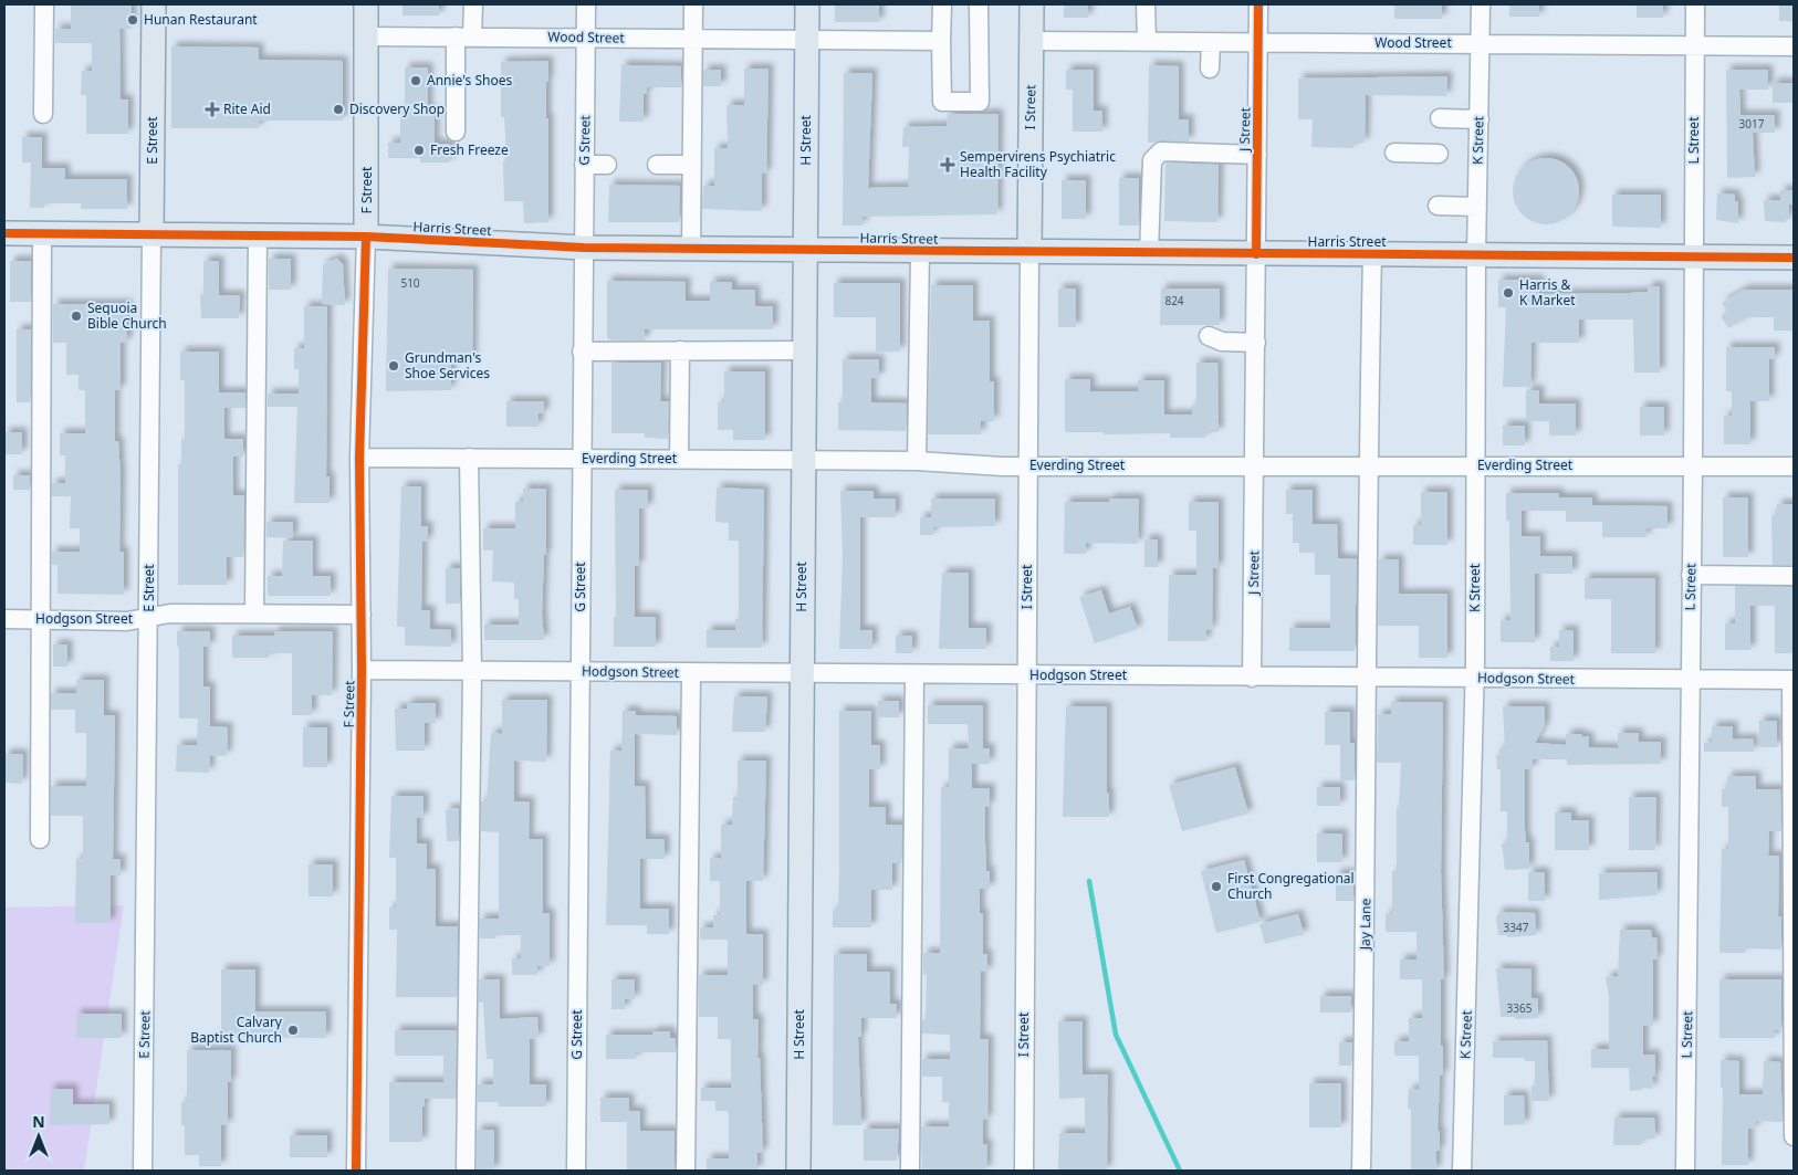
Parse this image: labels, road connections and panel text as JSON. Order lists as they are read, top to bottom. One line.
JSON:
{"streets":{"main road":["I Street","E Street","H Street","F Street","Harris Street"],"street":["Wood Street","J Street","G Street","K Street","L Street","Everding Street","Hodgson Street","Jay Lane"]},"crossings":[["Wood Street","I Street"],["Wood Street","J Street"],["Wood Street","G Street"],["Wood Street","H Street"],["Wood Street","K Street"],["Wood Street","L Street"],["Wood Street","F Street"],["I Street","Harris Street"],["I Street","Everding Street"],["I Street","Hodgson Street"],["J Street","Harris Street"],["J Street","Everding Street"],["J Street","Hodgson Street"],["E Street","Harris Street"],["E Street","Hodgson Street"],["G Street","Harris Street"],["G Street","Everding Street"],["G Street","Hodgson Street"],["H Street","Harris Street"],["H Street","Everding Street"],["H Street","Hodgson Street"],["K Street","Harris Street"],["K Street","Everding Street"],["K Street","Hodgson Street"],["L Street","Harris Street"],["L Street","Everding Street"],["L Street","Hodgson Street"],["F Street","Harris Street"],["F Street","Everding Street"],["F Street","Hodgson Street"],["Harris Street","Jay Lane"],["Everding Street","Jay Lane"],["Hodgson Street","Jay Lane"]],"places":{"other":["Hunan Restaurant","Annie's Shoes","Discovery Shop","Fresh Freeze","Harris & K Market","Sequoia Bible Church","Grundman's Shoe Services","First Congregational Church","Calvary Baptist Church"],"health":["Rite Aid","Sempervirens Psychiatric Health Facility"]},"house_numbers":["3017","510","824","3347","3365"],"north":"top"}
